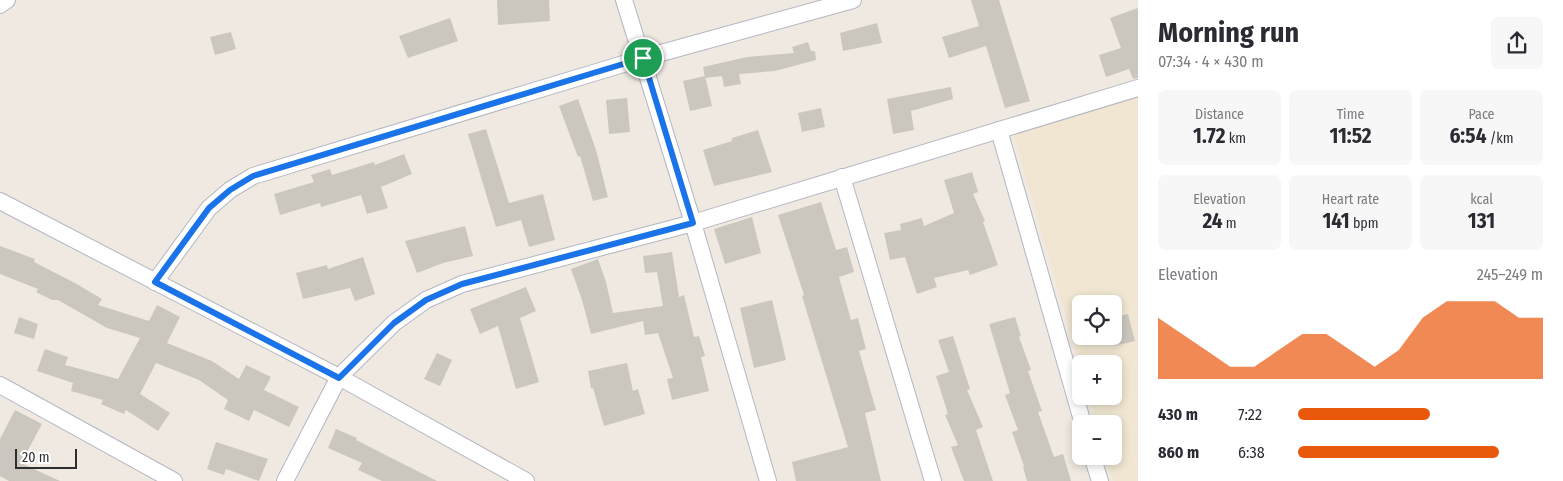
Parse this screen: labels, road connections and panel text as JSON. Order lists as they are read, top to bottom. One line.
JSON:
{"scale_bar":"20 m","page":{"heading":["Morning run","07:34 · 4 × 430 m"],"stats":[["Distance","1.72 km"],["Time","11:52"],["Pace","6:54 /km"],["Elevation","24 m"],["Heart rate","141 bpm"],["kcal","131"]],"chart":["Elevation","245–249 m"],"map_buttons":["+","−"],"list":[{"name":"430 m","note":"7:22"},{"name":"860 m","note":"6:38"}],"scale":"20 m"}}
